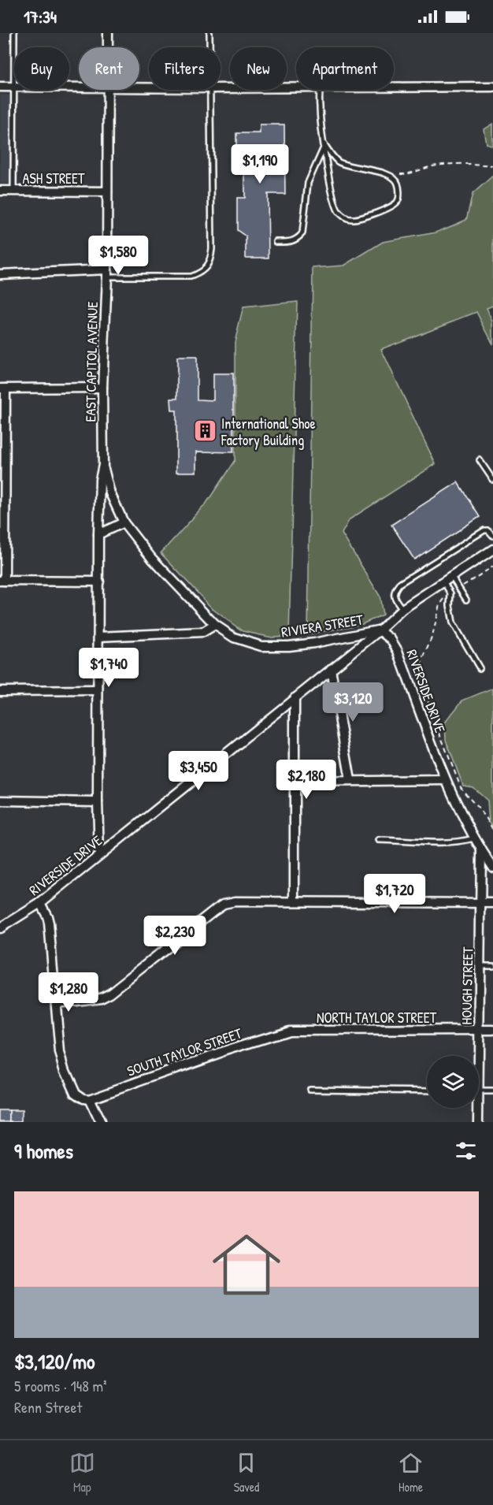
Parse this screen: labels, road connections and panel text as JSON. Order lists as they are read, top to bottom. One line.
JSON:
{"streets":{"street":["ASH STREET","EAST CAPITOL AVENUE","RIVIERA STREET","RIVERSIDE DRIVE","HOUGH STREET","NORTH TAYLOR STREET","SOUTH TAYLOR STREET"]},"crossings":[["ASH STREET","EAST CAPITOL AVENUE"],["EAST CAPITOL AVENUE","RIVIERA STREET"],["EAST CAPITOL AVENUE","RIVERSIDE DRIVE"],["RIVIERA STREET","RIVERSIDE DRIVE"],["RIVERSIDE DRIVE","HOUGH STREET"],["HOUGH STREET","NORTH TAYLOR STREET"],["NORTH TAYLOR STREET","SOUTH TAYLOR STREET"]],"places":{"building":["International Shoe Factory Building"]},"page":{"status":"17:34","chip":["Buy","Rent","Filters","New","Apartment"],"price":["$1,190","$1,580","$1,740","$3,120","$3,450","$2,180","$1,720","$2,230","$1,280"],"heading":"9 homes","list":[{"name":"$3,120/mo","note":"5 rooms · 148 m² · Renn Street"}],"tabs":["Map","Saved","Home"]}}
